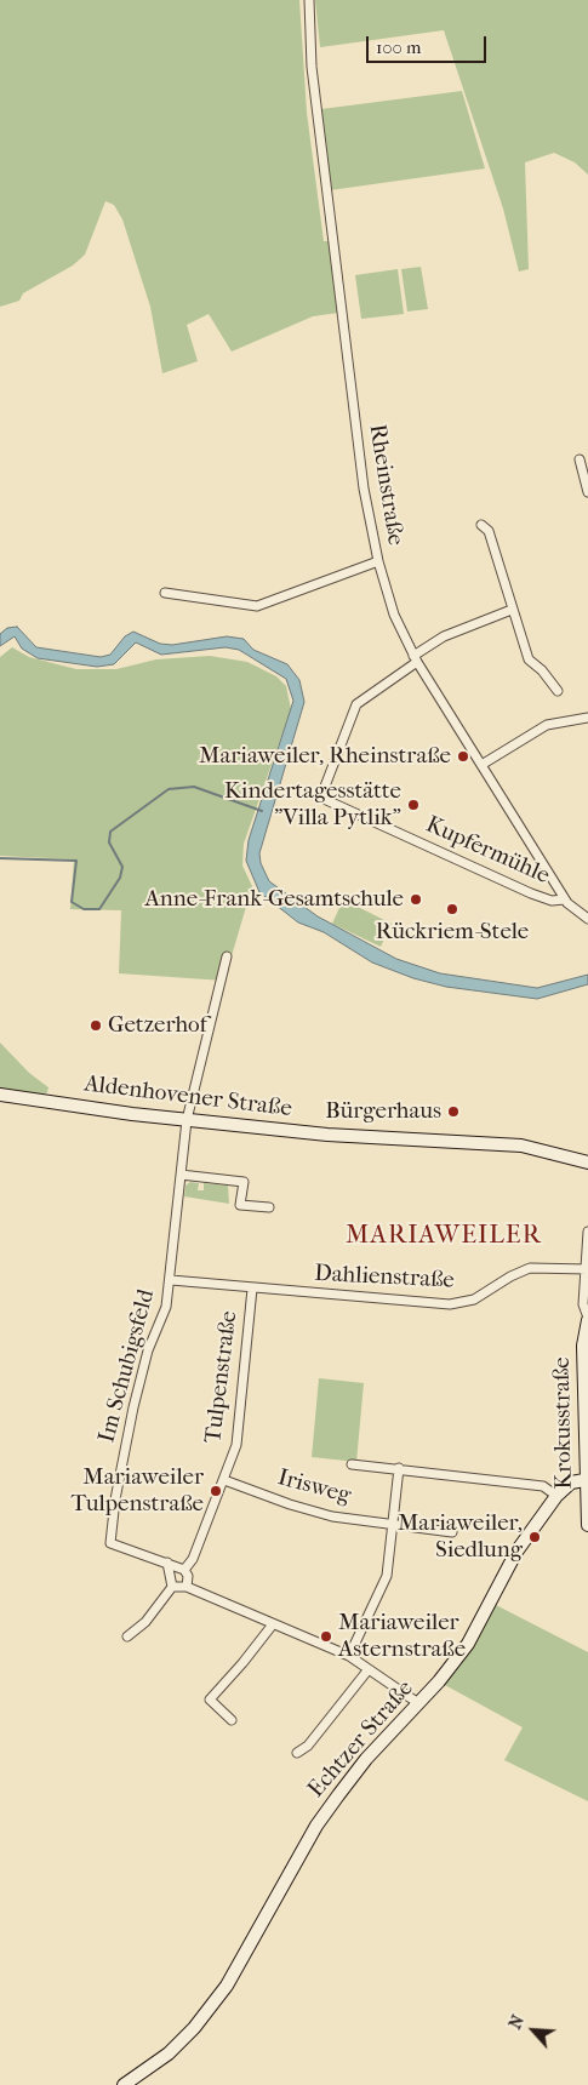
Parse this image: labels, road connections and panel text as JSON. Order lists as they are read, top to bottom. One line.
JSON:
{"streets":{"street":["Rheinstraße","Kupfermühle","Aldenhovener Straße","Dahlienstraße","Im Schubigsfeld","Tulpenstraße","Krokusstraße","Irisweg","Echtzer Straße"]},"crossings":[["Rheinstraße","Kupfermühle"],["Aldenhovener Straße","Im Schubigsfeld"],["Dahlienstraße","Im Schubigsfeld"],["Dahlienstraße","Tulpenstraße"],["Dahlienstraße","Krokusstraße"],["Tulpenstraße","Irisweg"],["Krokusstraße","Echtzer Straße"]],"districts":["MARIAWEILER"],"places":["Mariaweiler, Rheinstraße","Kindertagesstätte \"Villa Pytlik\"","Anne-Frank-Gesamtschule","Rückriem-Stele","Getzerhof","Bürgerhaus","Mariaweiler Tulpenstraße","Mariaweiler, Siedlung","Mariaweiler Asternstraße"],"scale_bar":"100 m","north":"top left"}
